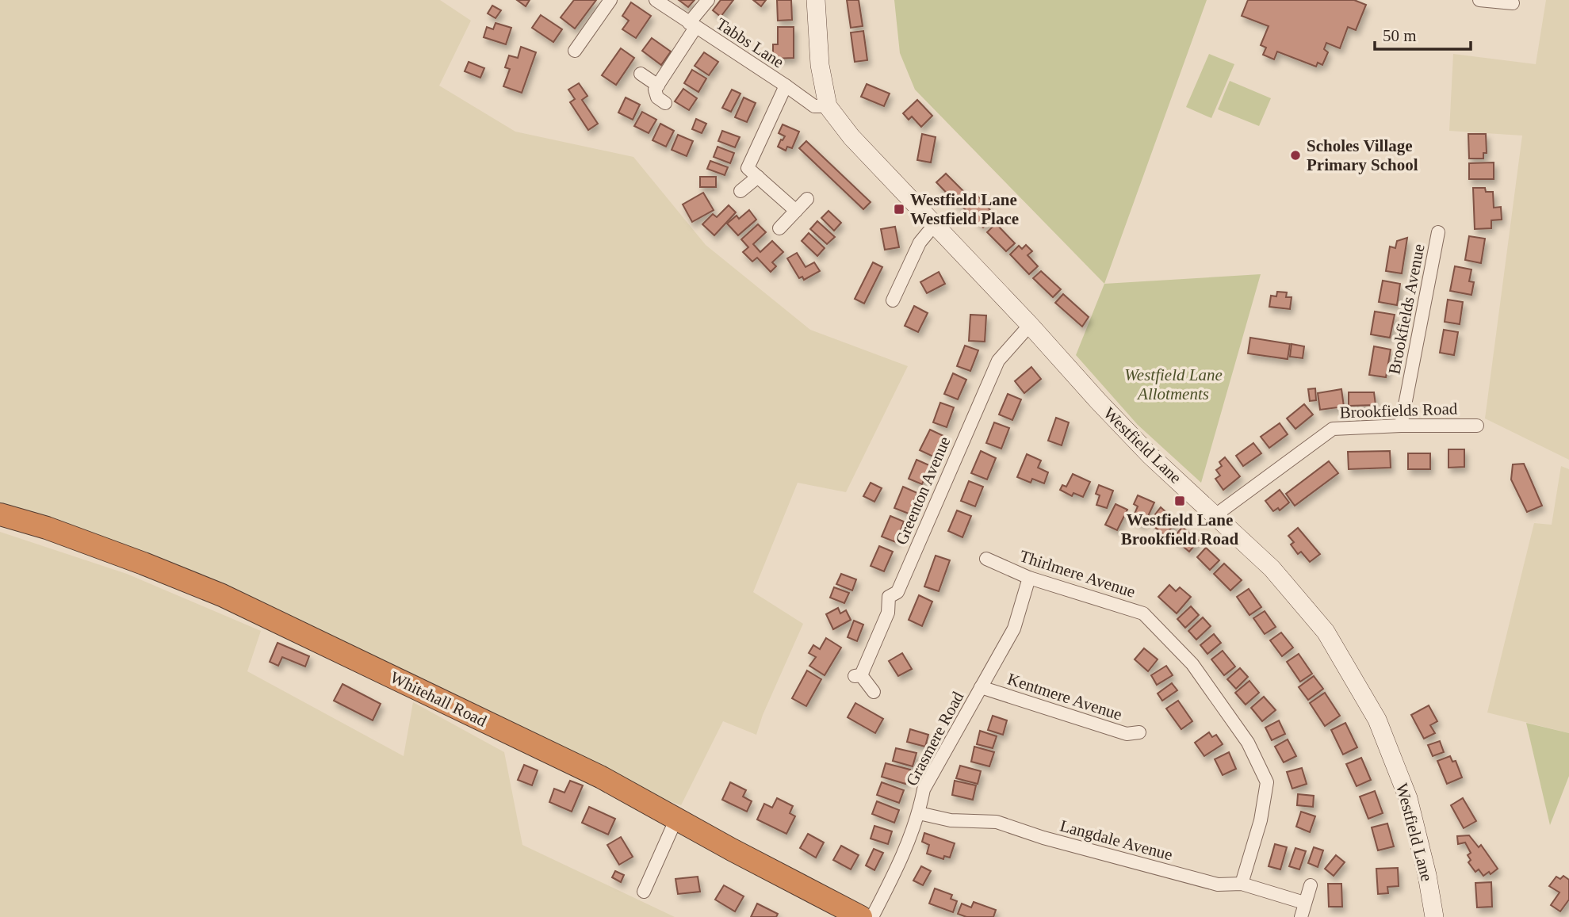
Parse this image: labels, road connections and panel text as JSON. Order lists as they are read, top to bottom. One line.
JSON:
{"streets":{"highway":["Whitehall Road"],"main road":["Westfield Lane"],"street":["Tabbs Lane","Brookfields Avenue","Brookfields Road","Greenton Avenue","Thirlmere Avenue","Kentmere Avenue","Grasmere Road","Langdale Avenue"]},"crossings":[["Tabbs Lane","Westfield Lane"],["Brookfields Avenue","Brookfields Road"],["Brookfields Road","Westfield Lane"],["Westfield Lane","Greenton Avenue"],["Thirlmere Avenue","Grasmere Road"],["Thirlmere Avenue","Langdale Avenue"],["Kentmere Avenue","Grasmere Road"],["Grasmere Road","Langdale Avenue"]],"parks":["Westfield Lane Allotments"],"places":{"other":["Scholes Village Primary School"],"transit":["Westfield Lane Westfield Place","Westfield Lane Brookfield Road"]},"scale_bar":"50 m"}
